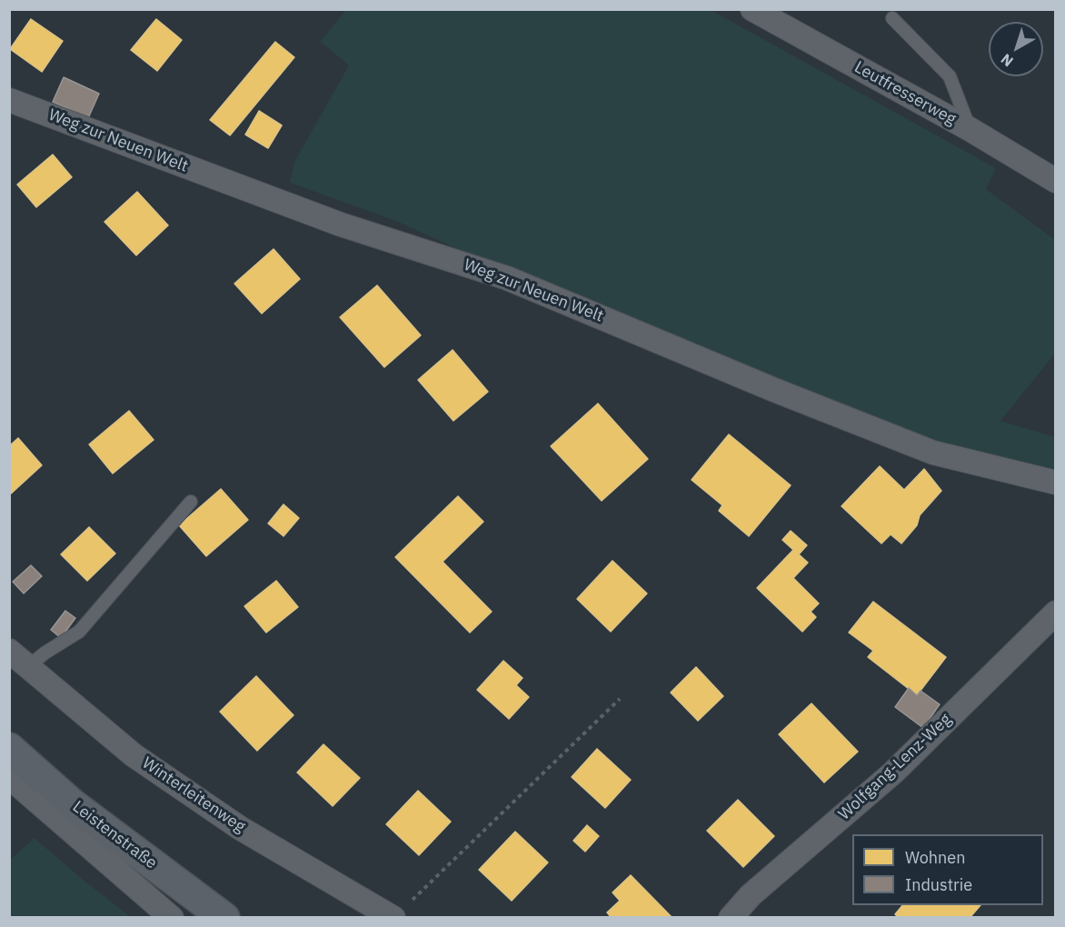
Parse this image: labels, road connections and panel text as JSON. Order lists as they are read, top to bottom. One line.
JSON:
{"streets":{"main road":["Leistenstraße"],"street":["Leutfresserweg","Weg zur Neuen Welt","Wolfgang-Lenz-Weg","Winterleitenweg"]},"legend":["Wohnen","Industrie"],"north":"bottom left"}
